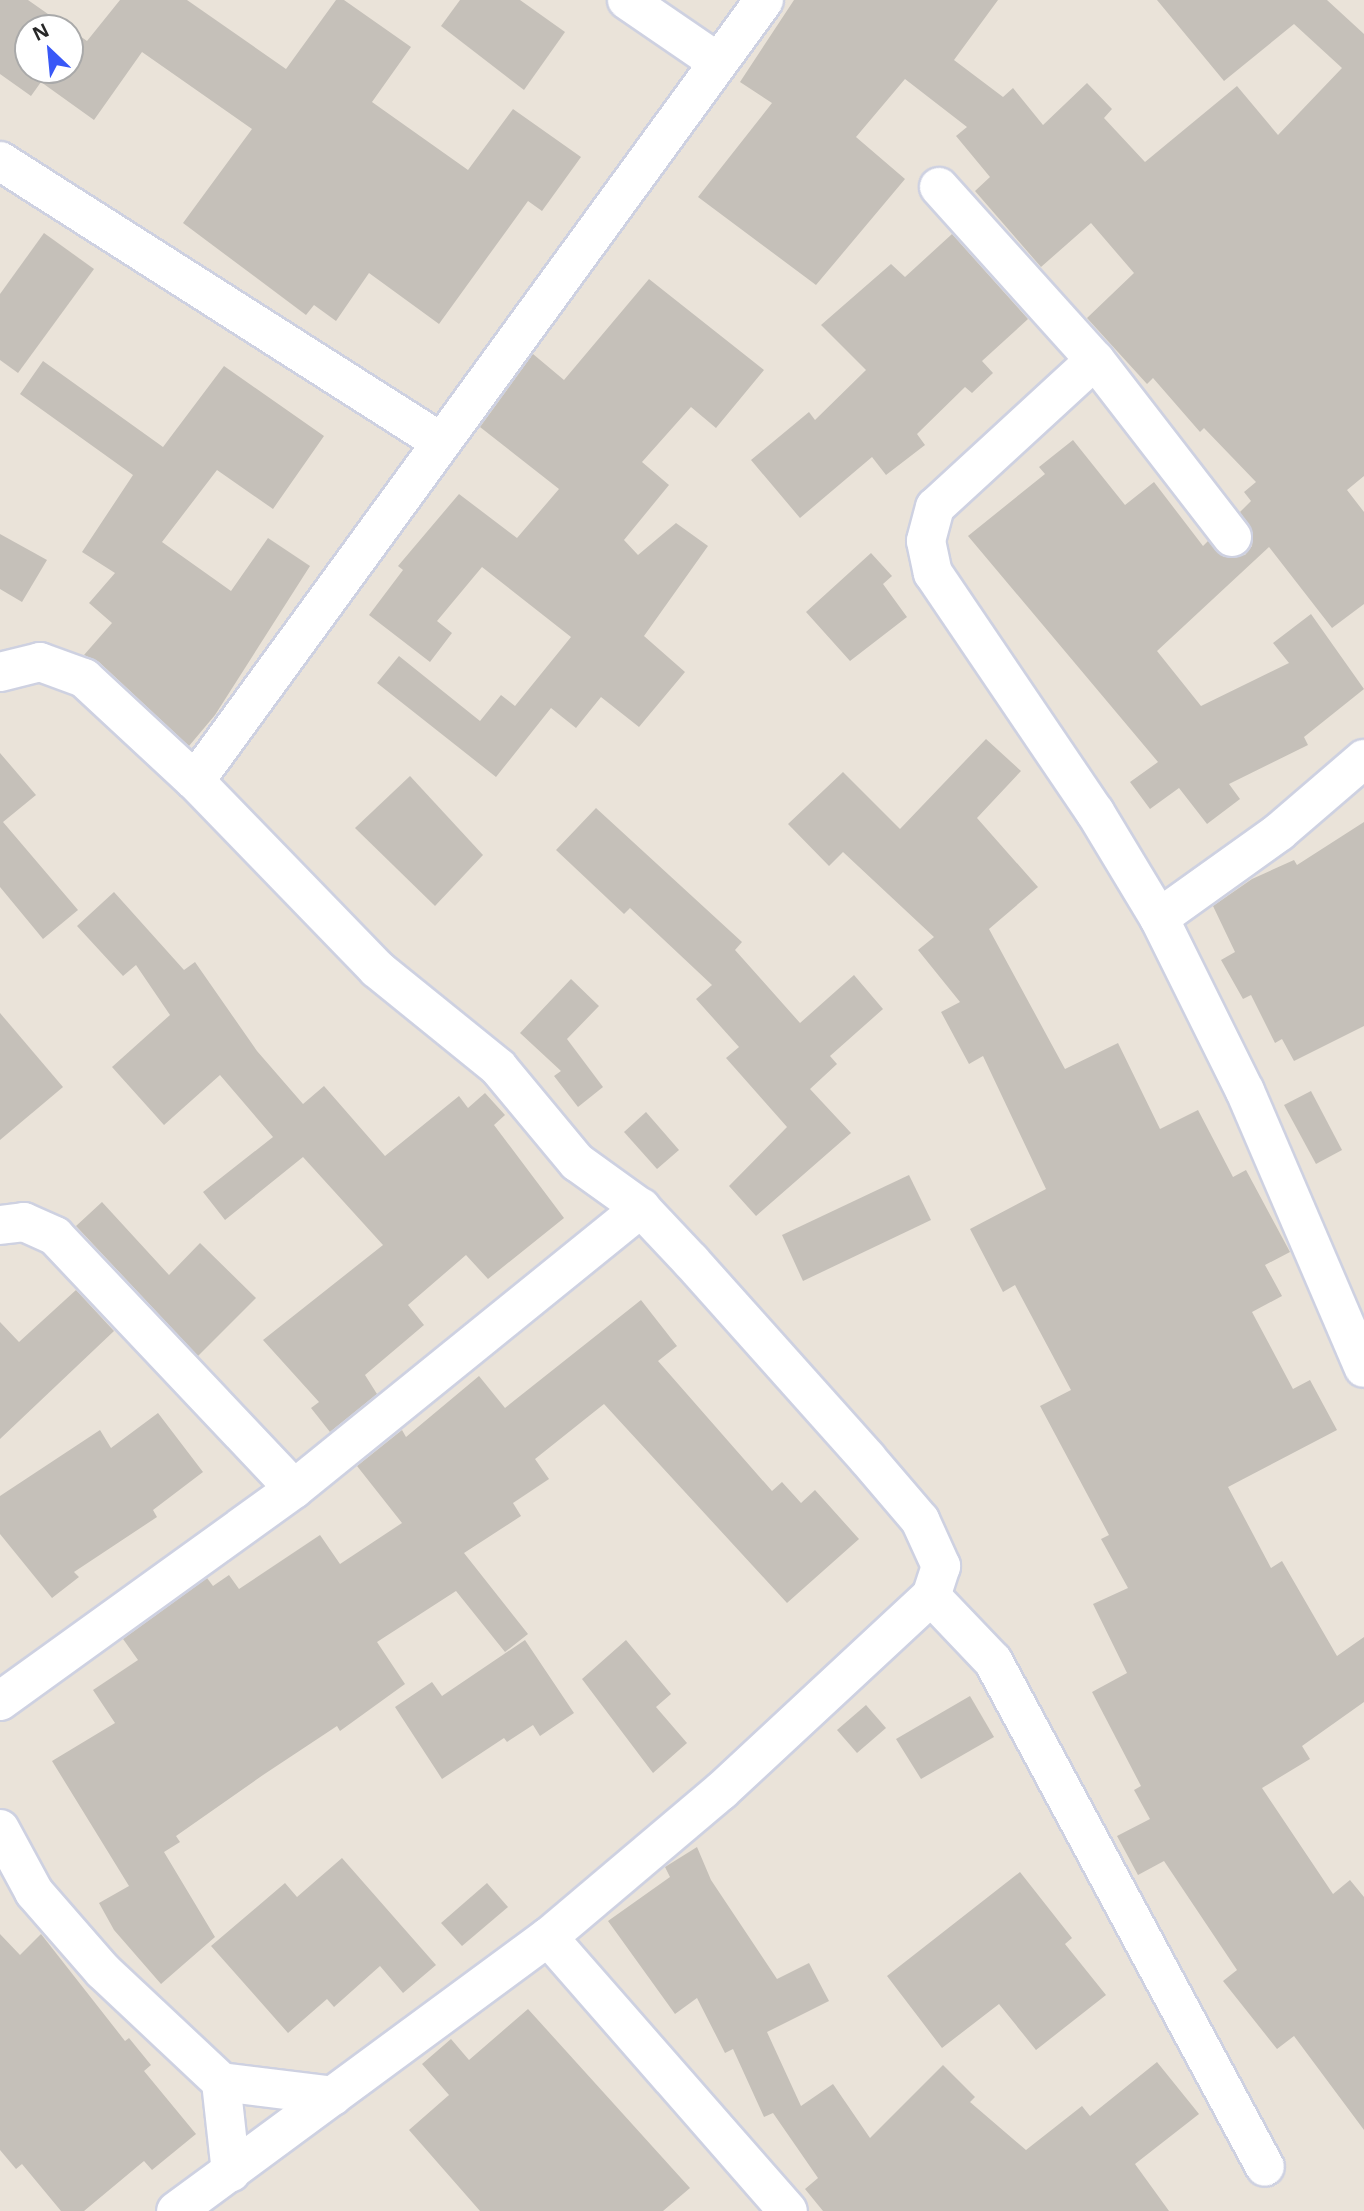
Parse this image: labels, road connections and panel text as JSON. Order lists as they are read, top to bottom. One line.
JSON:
{"north":"top left"}
